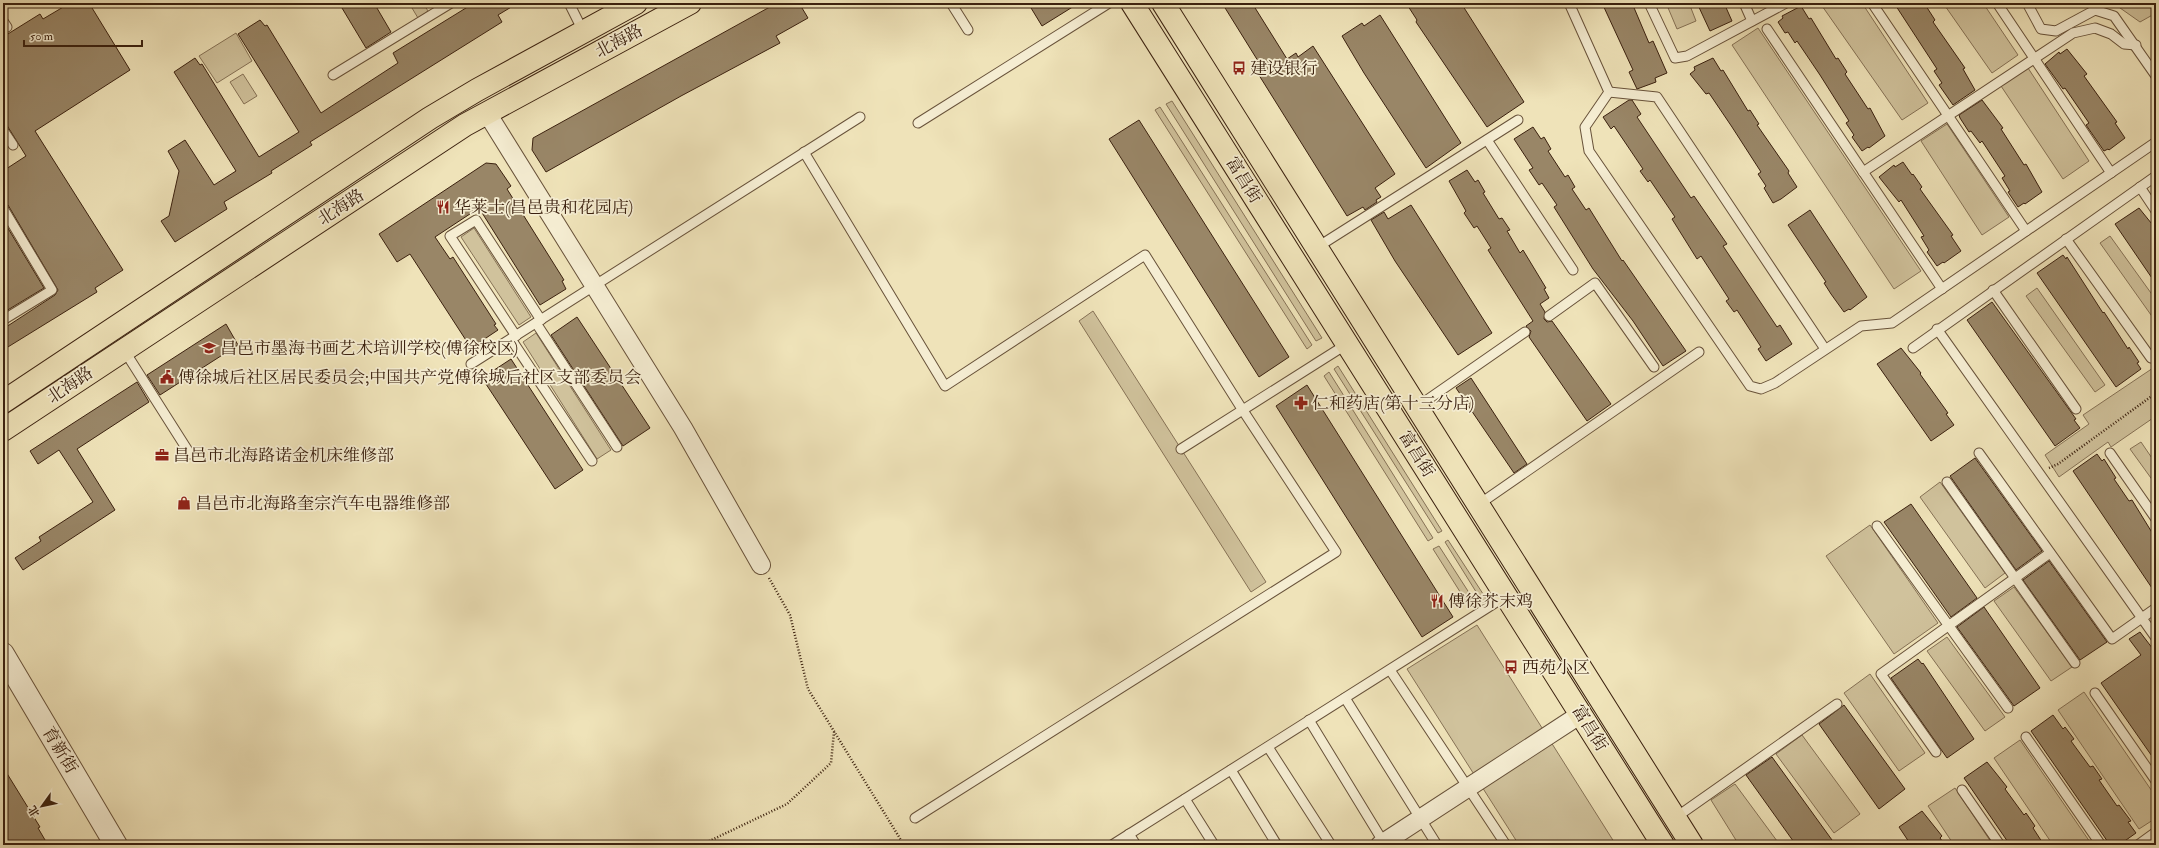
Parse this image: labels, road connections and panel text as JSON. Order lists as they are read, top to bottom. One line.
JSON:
{"streets":{"main road":["北海路","富昌街"],"street":["育新街"]},"places":{"bus stop":["建设银行","西苑小区"],"restaurant":["华莱士(昌邑贵和花园店)","傅徐芥末鸡"],"school or university":["昌邑市墨海书画艺术培训学校(傅徐校区)"],"public building":["傅徐城后社区居民委员会;中国共产党傅徐城后社区支部委员会"],"pharmacy":["仁和药店(第十三分店)"],"office":["昌邑市北海路诺金机床维修部"],"shop":["昌邑市北海路奎宗汽车电器维修部"]},"scale_bar":"50 m","north":"bottom left"}
